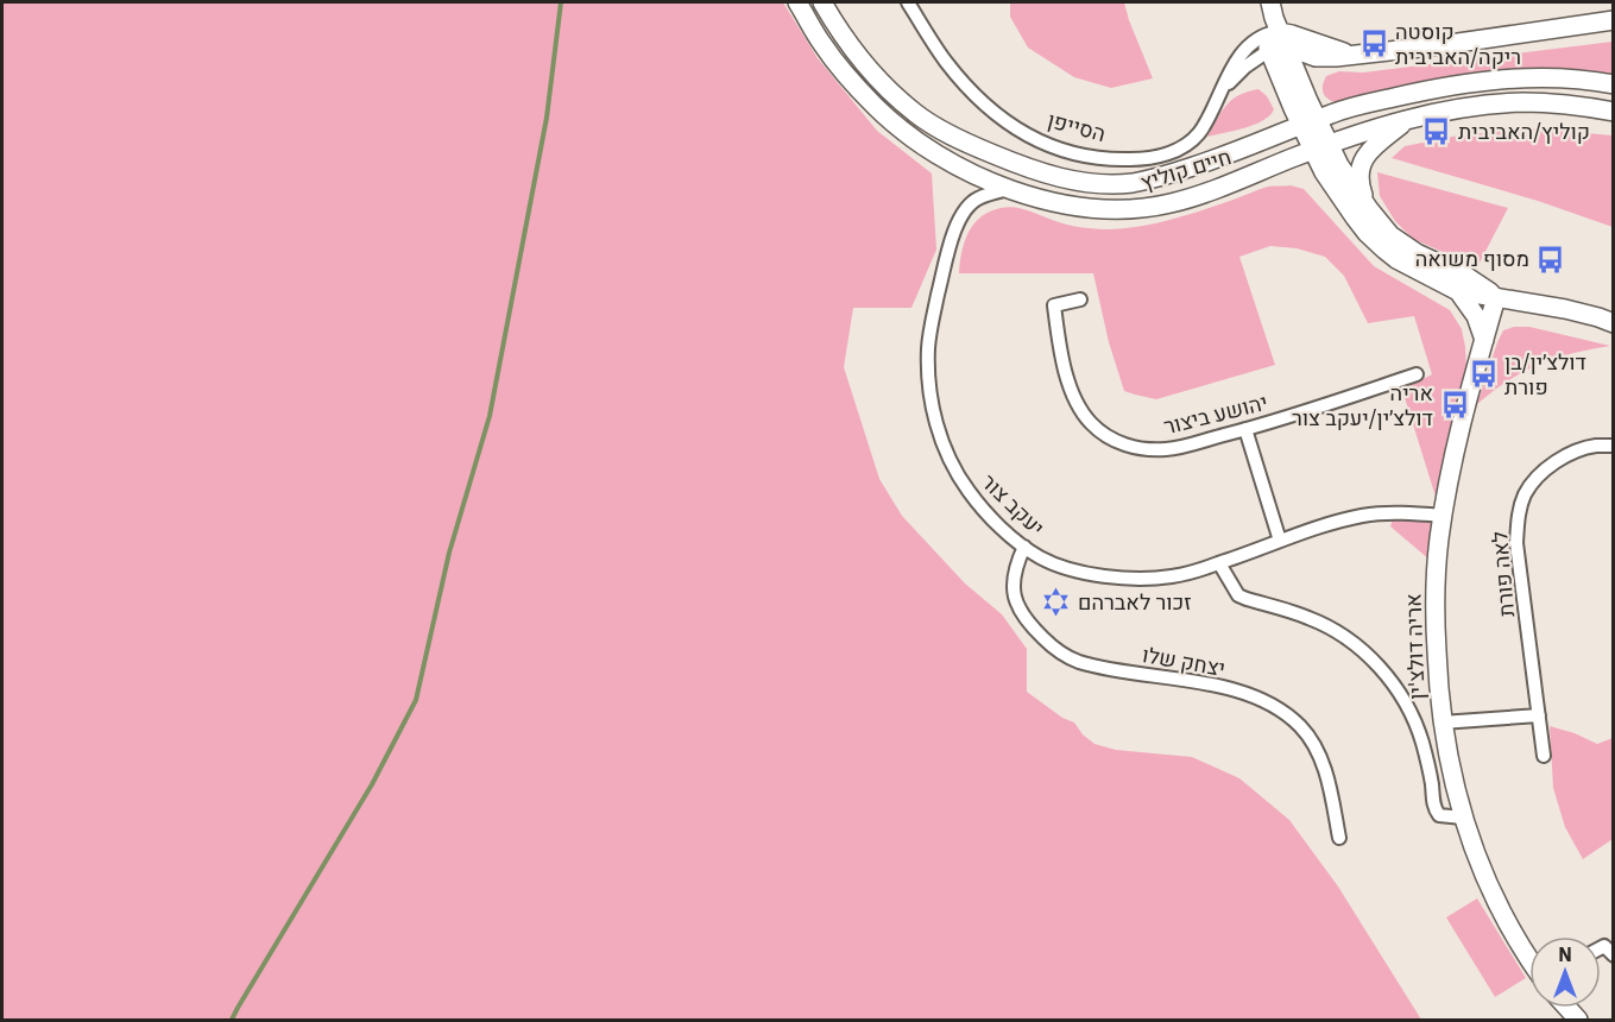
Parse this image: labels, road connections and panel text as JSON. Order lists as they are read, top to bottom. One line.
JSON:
{"streets":{"street":["הסייפן","חיים קוליץ","יהושע ביצור","יעקב צור","לאה פורת","אריה דולצ'ין","יצחק שלו"]},"crossings":[["חיים קוליץ","יעקב צור"],["יעקב צור","אריה דולצ'ין"],["יעקב צור","יצחק שלו"]],"places":{"bus stop":["קוסטה ריקה/האביבית","קוליץ/האביבית","מסוף משואה","דולצ׳ין/בן פורת","אריה דולצ׳ין/יעקב צור"],"synagogue":["זכור לאברהם"]},"north":"top"}
